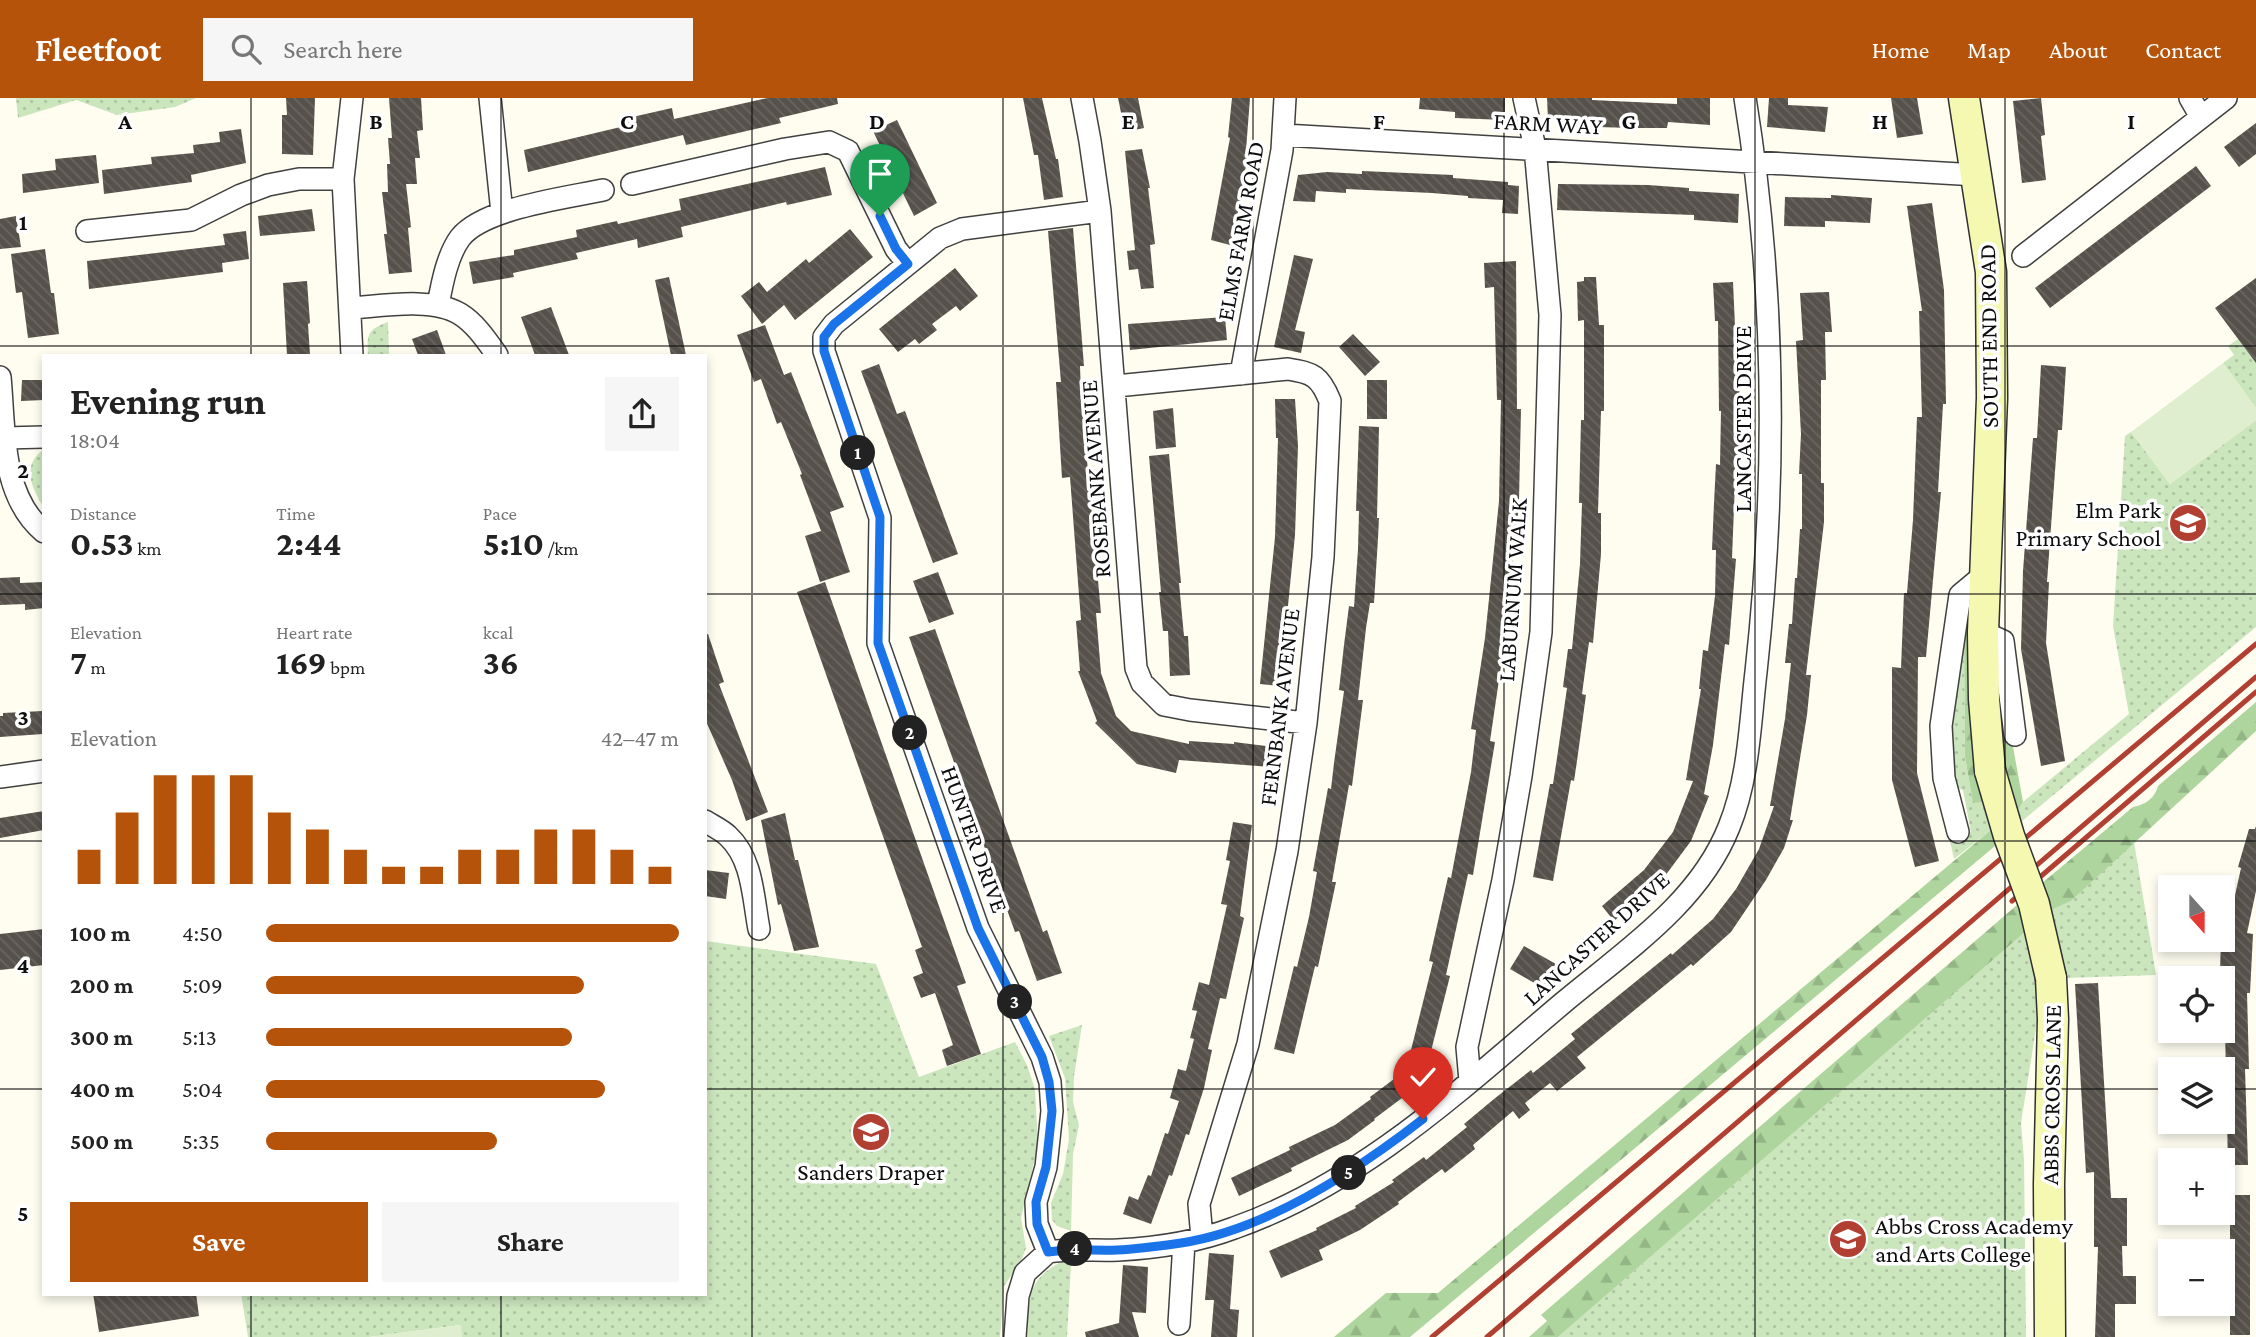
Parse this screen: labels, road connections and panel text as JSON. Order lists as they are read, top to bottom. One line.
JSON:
{"streets":{"street":["FARM WAY","ELMS FARM ROAD","SOUTH END ROAD","LANCASTER DRIVE","ROSEBANK AVENUE","LABURNUM WALK","FERNBANK AVENUE","HUNTER DRIVE","ABBS CROSS LANE"]},"crossings":[["FARM WAY","ELMS FARM ROAD"],["FARM WAY","SOUTH END ROAD"],["FARM WAY","LANCASTER DRIVE"],["FARM WAY","LABURNUM WALK"],["ELMS FARM ROAD","FERNBANK AVENUE"],["SOUTH END ROAD","ABBS CROSS LANE"],["LANCASTER DRIVE","LABURNUM WALK"],["LANCASTER DRIVE","FERNBANK AVENUE"],["LANCASTER DRIVE","HUNTER DRIVE"],["ROSEBANK AVENUE","FERNBANK AVENUE"],["ROSEBANK AVENUE","HUNTER DRIVE"]],"places":{"school or university":["Elm Park Primary School","Sanders Draper","Abbs Cross Academy and Arts College"]},"north":"bottom","page":{"header":"Fleetfoot","search":"Search here","nav":["Home","Map","About","Contact"],"heading":["Evening run","18:04"],"pins":["1","2","3","5","4"],"stats":[["Distance","0.53 km"],["Time","2:44"],["Pace","5:10 /km"],["Elevation","7 m"],["Heart rate","169 bpm"],["kcal","36"]],"chart":["Elevation","42–47 m"],"map_buttons":["+","−"],"list":[{"name":"100 m","note":"4:50"},{"name":"200 m","note":"5:09"},{"name":"300 m","note":"5:13"},{"name":"400 m","note":"5:04"},{"name":"500 m","note":"5:35"}],"buttons":["Save","Share"]},"grid":{"columns":["A","B","C","D","E","F","G","H","I"],"rows":["1","2","3","4","5"]}}
